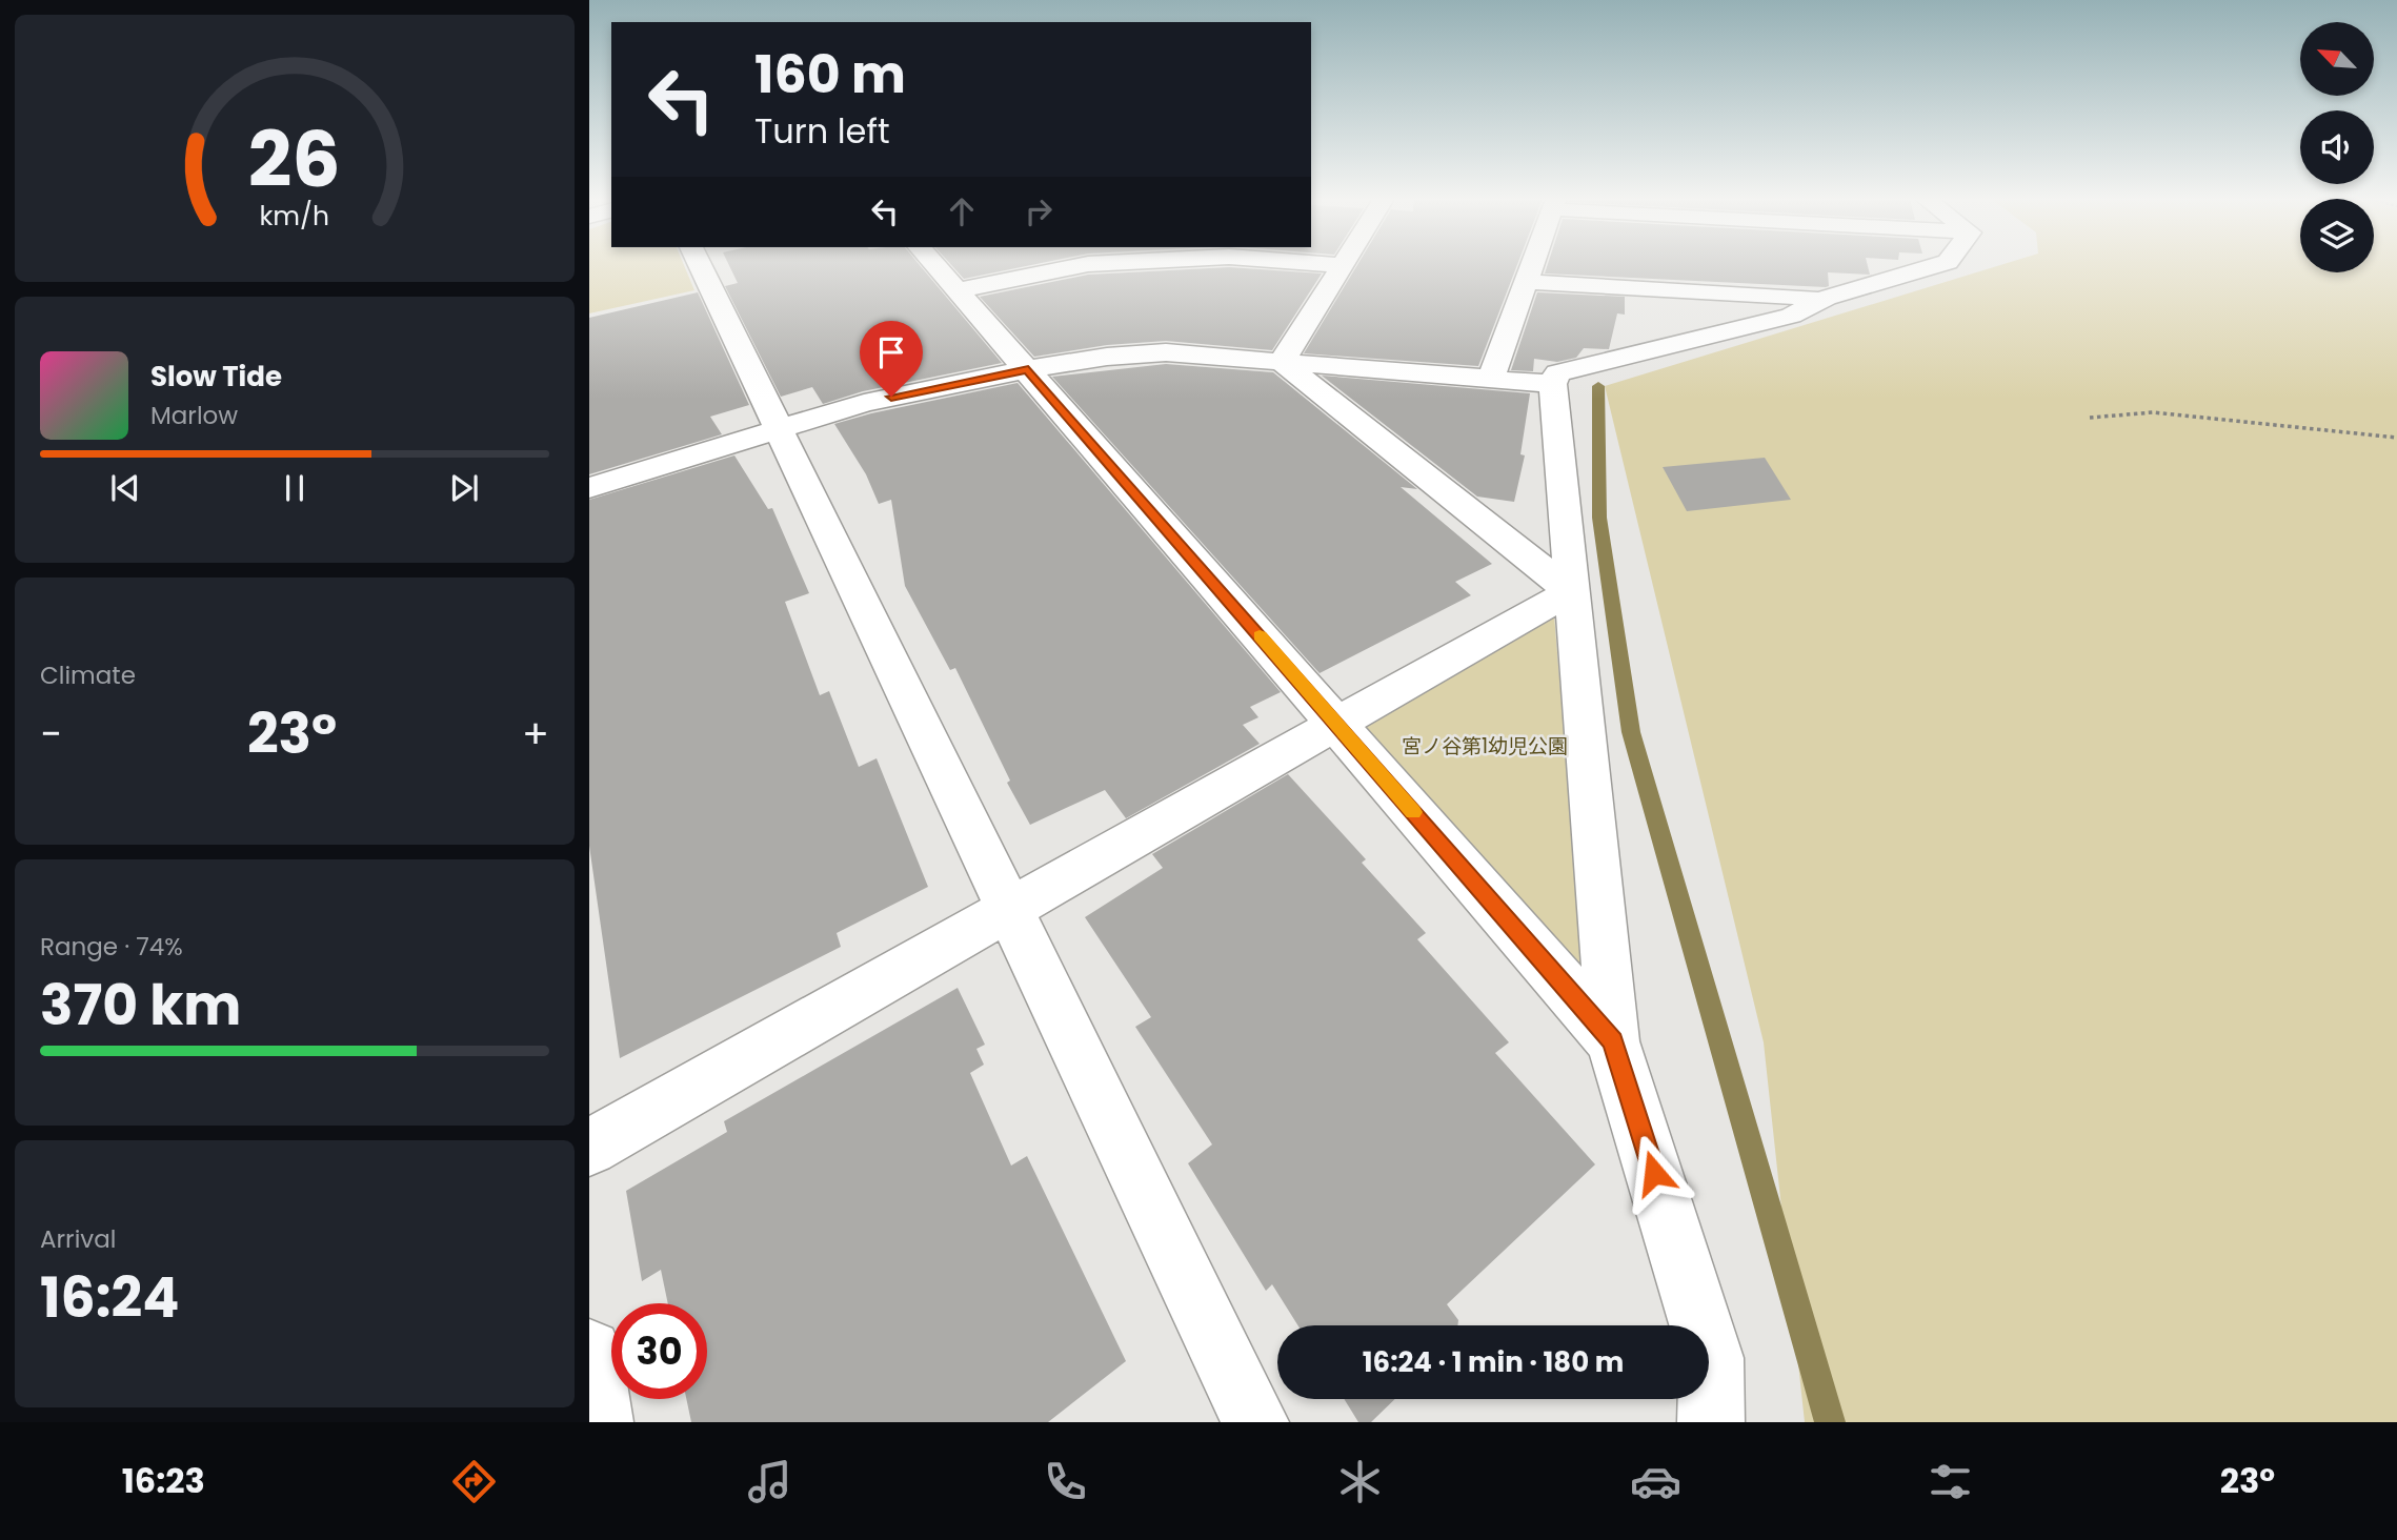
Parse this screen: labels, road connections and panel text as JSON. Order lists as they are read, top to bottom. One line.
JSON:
{"parks":["宮ノ谷第1幼児公園"],"north":"top left","page":{"turn":["160 m","Turn left"],"song":["Slow Tide","Marlow"],"tile":["Climate",["Range · 74%","370 km"],["Arrival","16:24"]],"heat":["−","23°","+"],"limit":"30","trip":"16:24 · 1 min · 180 m","tabs":["16:23","23°"],"gauge":["26","km/h"]}}
